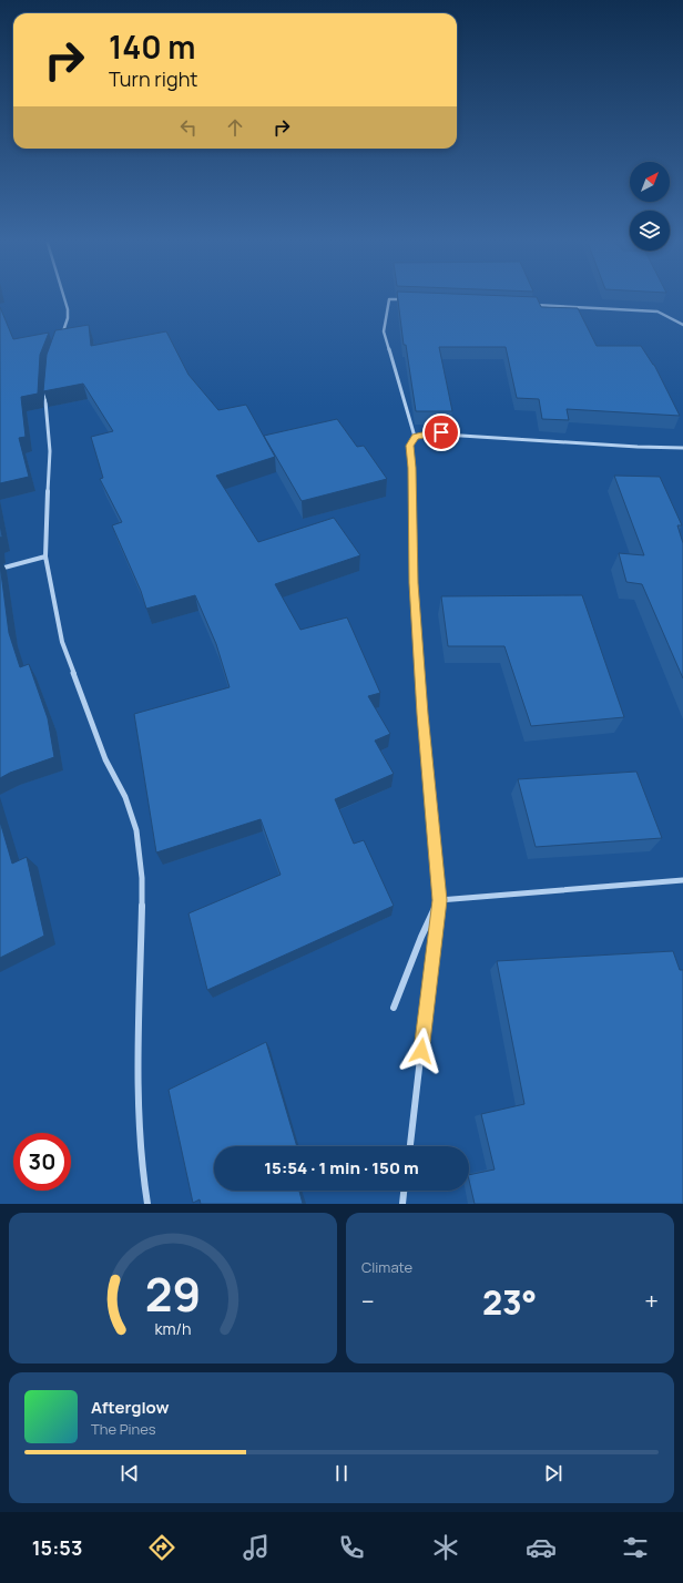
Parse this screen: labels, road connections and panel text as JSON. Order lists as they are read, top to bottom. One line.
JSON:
{"north":"top right","page":{"turn":["140 m","Turn right"],"limit":"30","trip":"15:54 · 1 min · 150 m","tile":"Climate","heat":["−","23°","+"],"song":["Afterglow","The Pines"],"tabs":"15:53","gauge":["29","km/h"]}}
